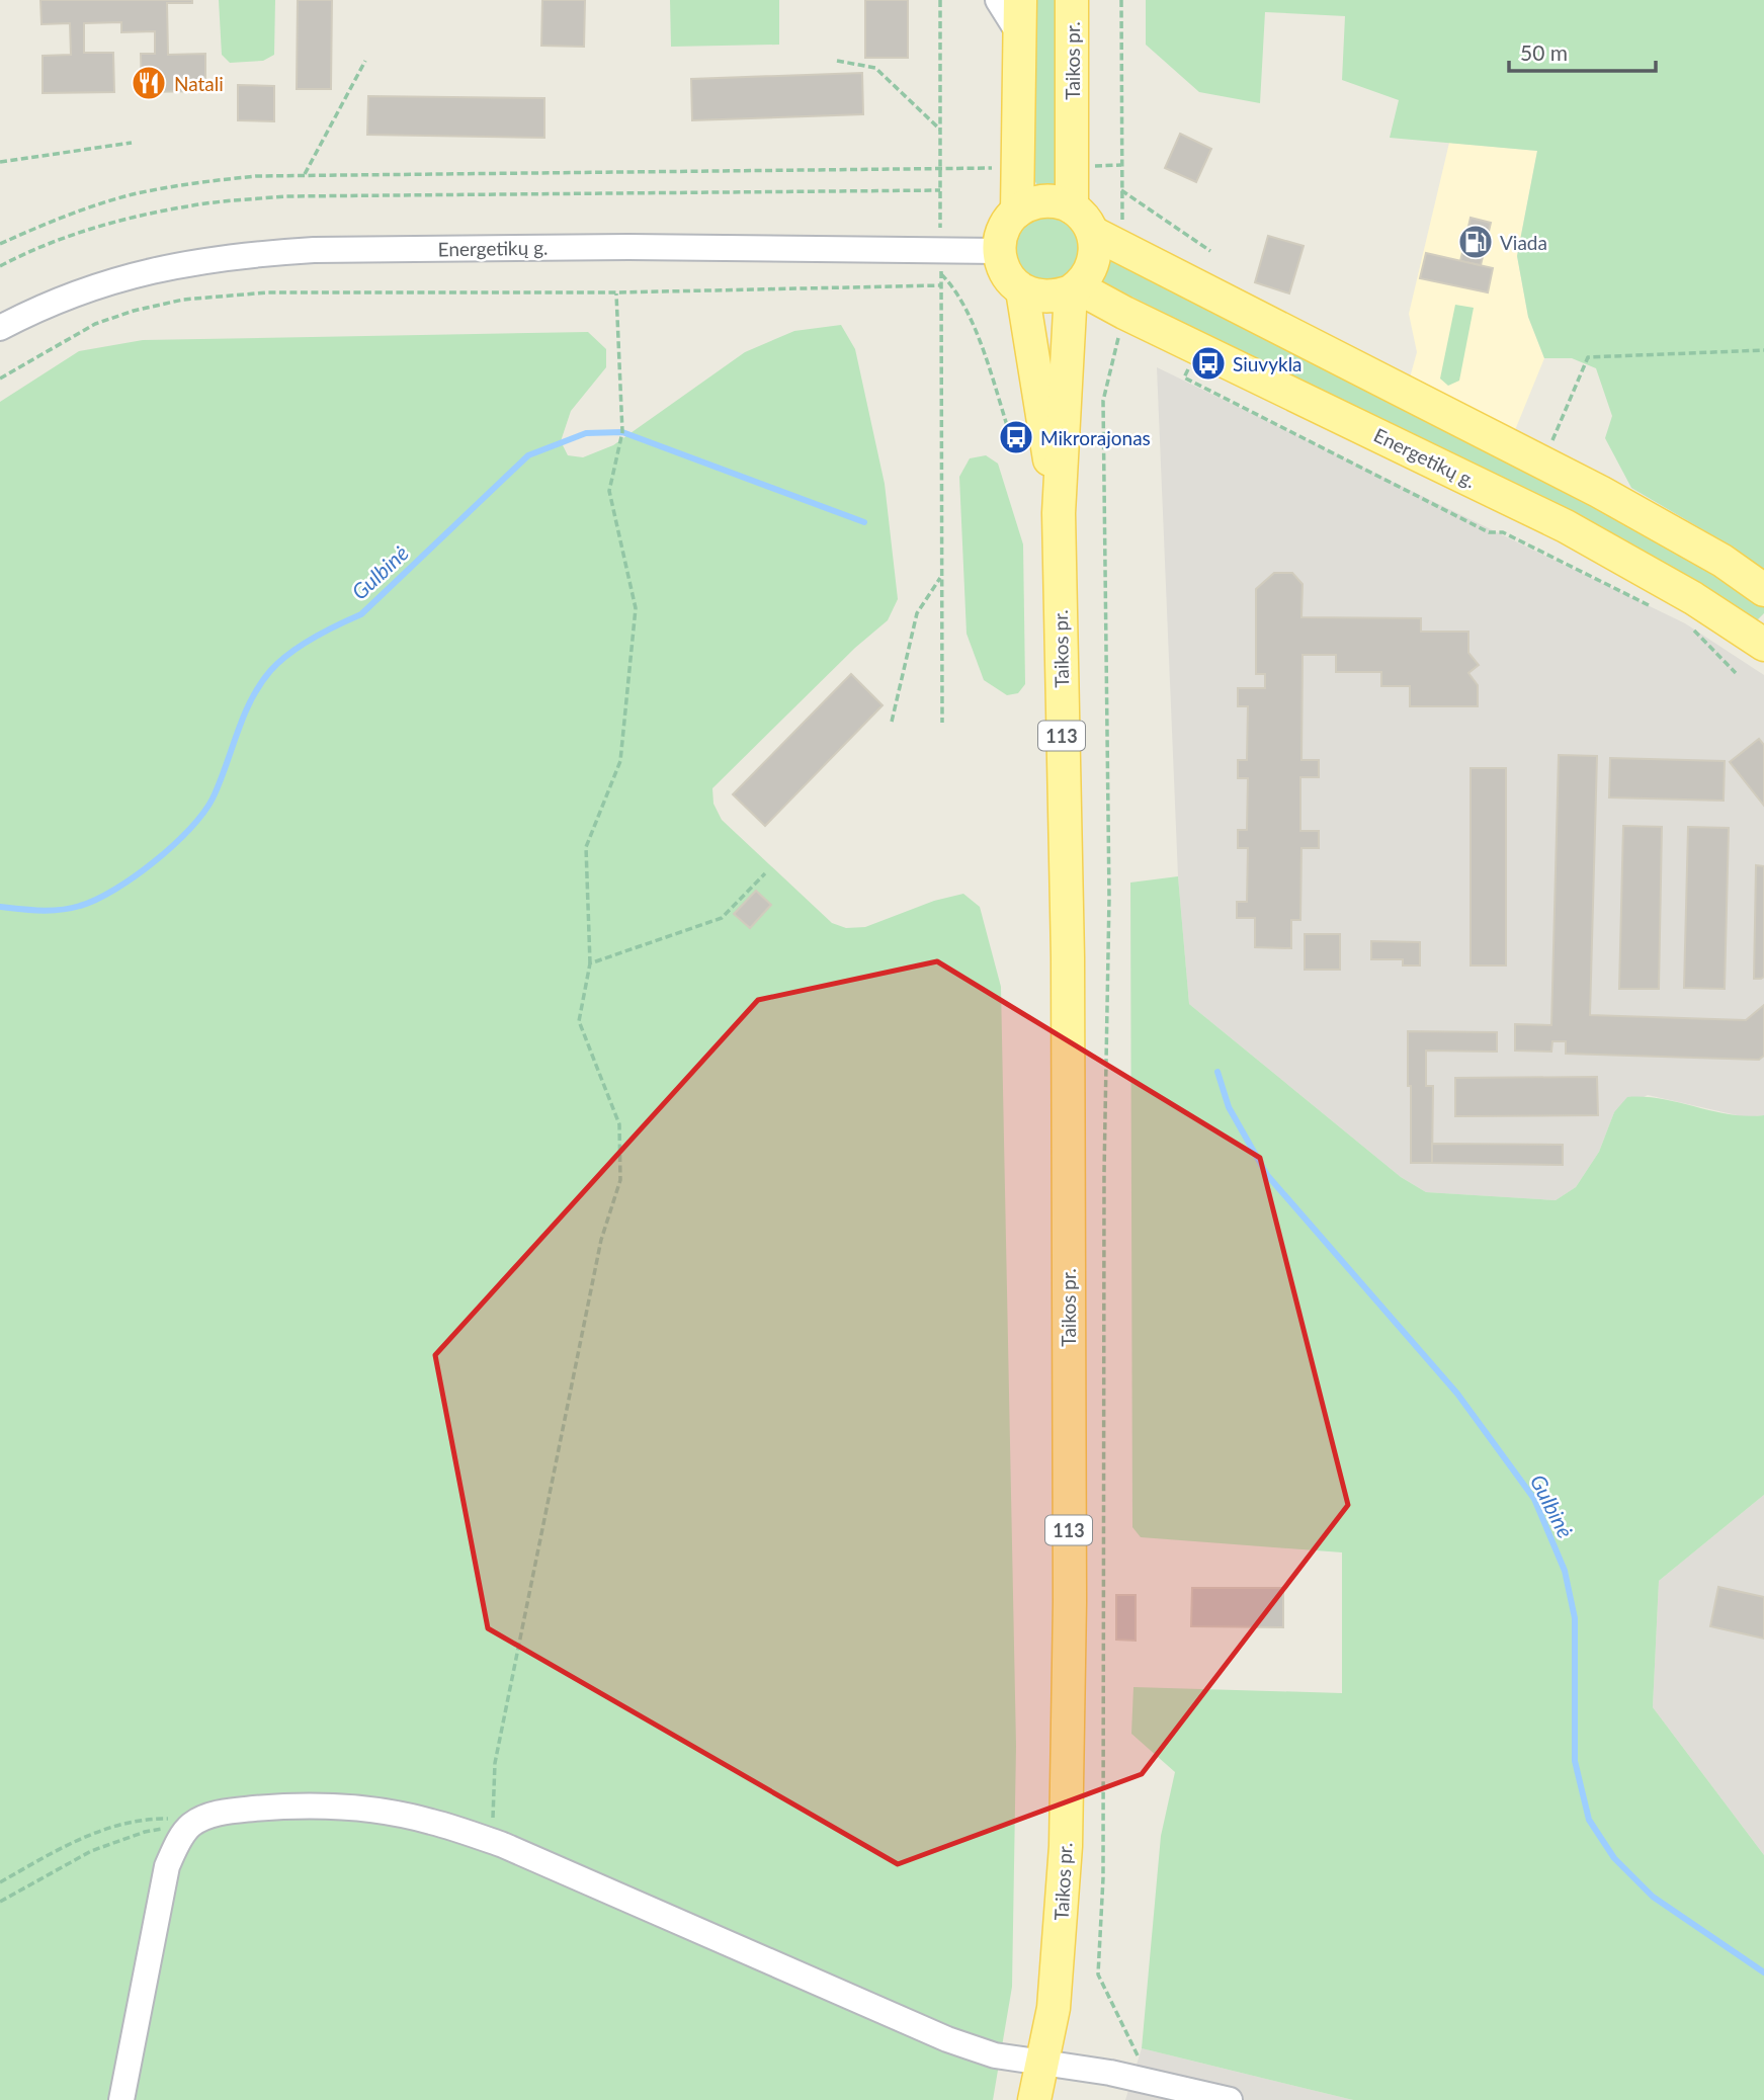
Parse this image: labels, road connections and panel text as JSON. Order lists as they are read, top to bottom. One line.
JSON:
{"streets":{"main road":["Taikos pr.","Energetikų g.","113"]},"crossings":[["Taikos pr.","Energetikų g."]],"water":["Gulbinė"],"places":{"restaurant":["Natali"],"fuel station":["Viada"],"bus stop":["Siuvykla","Mikrorajonas"]},"scale_bar":"50 m"}
